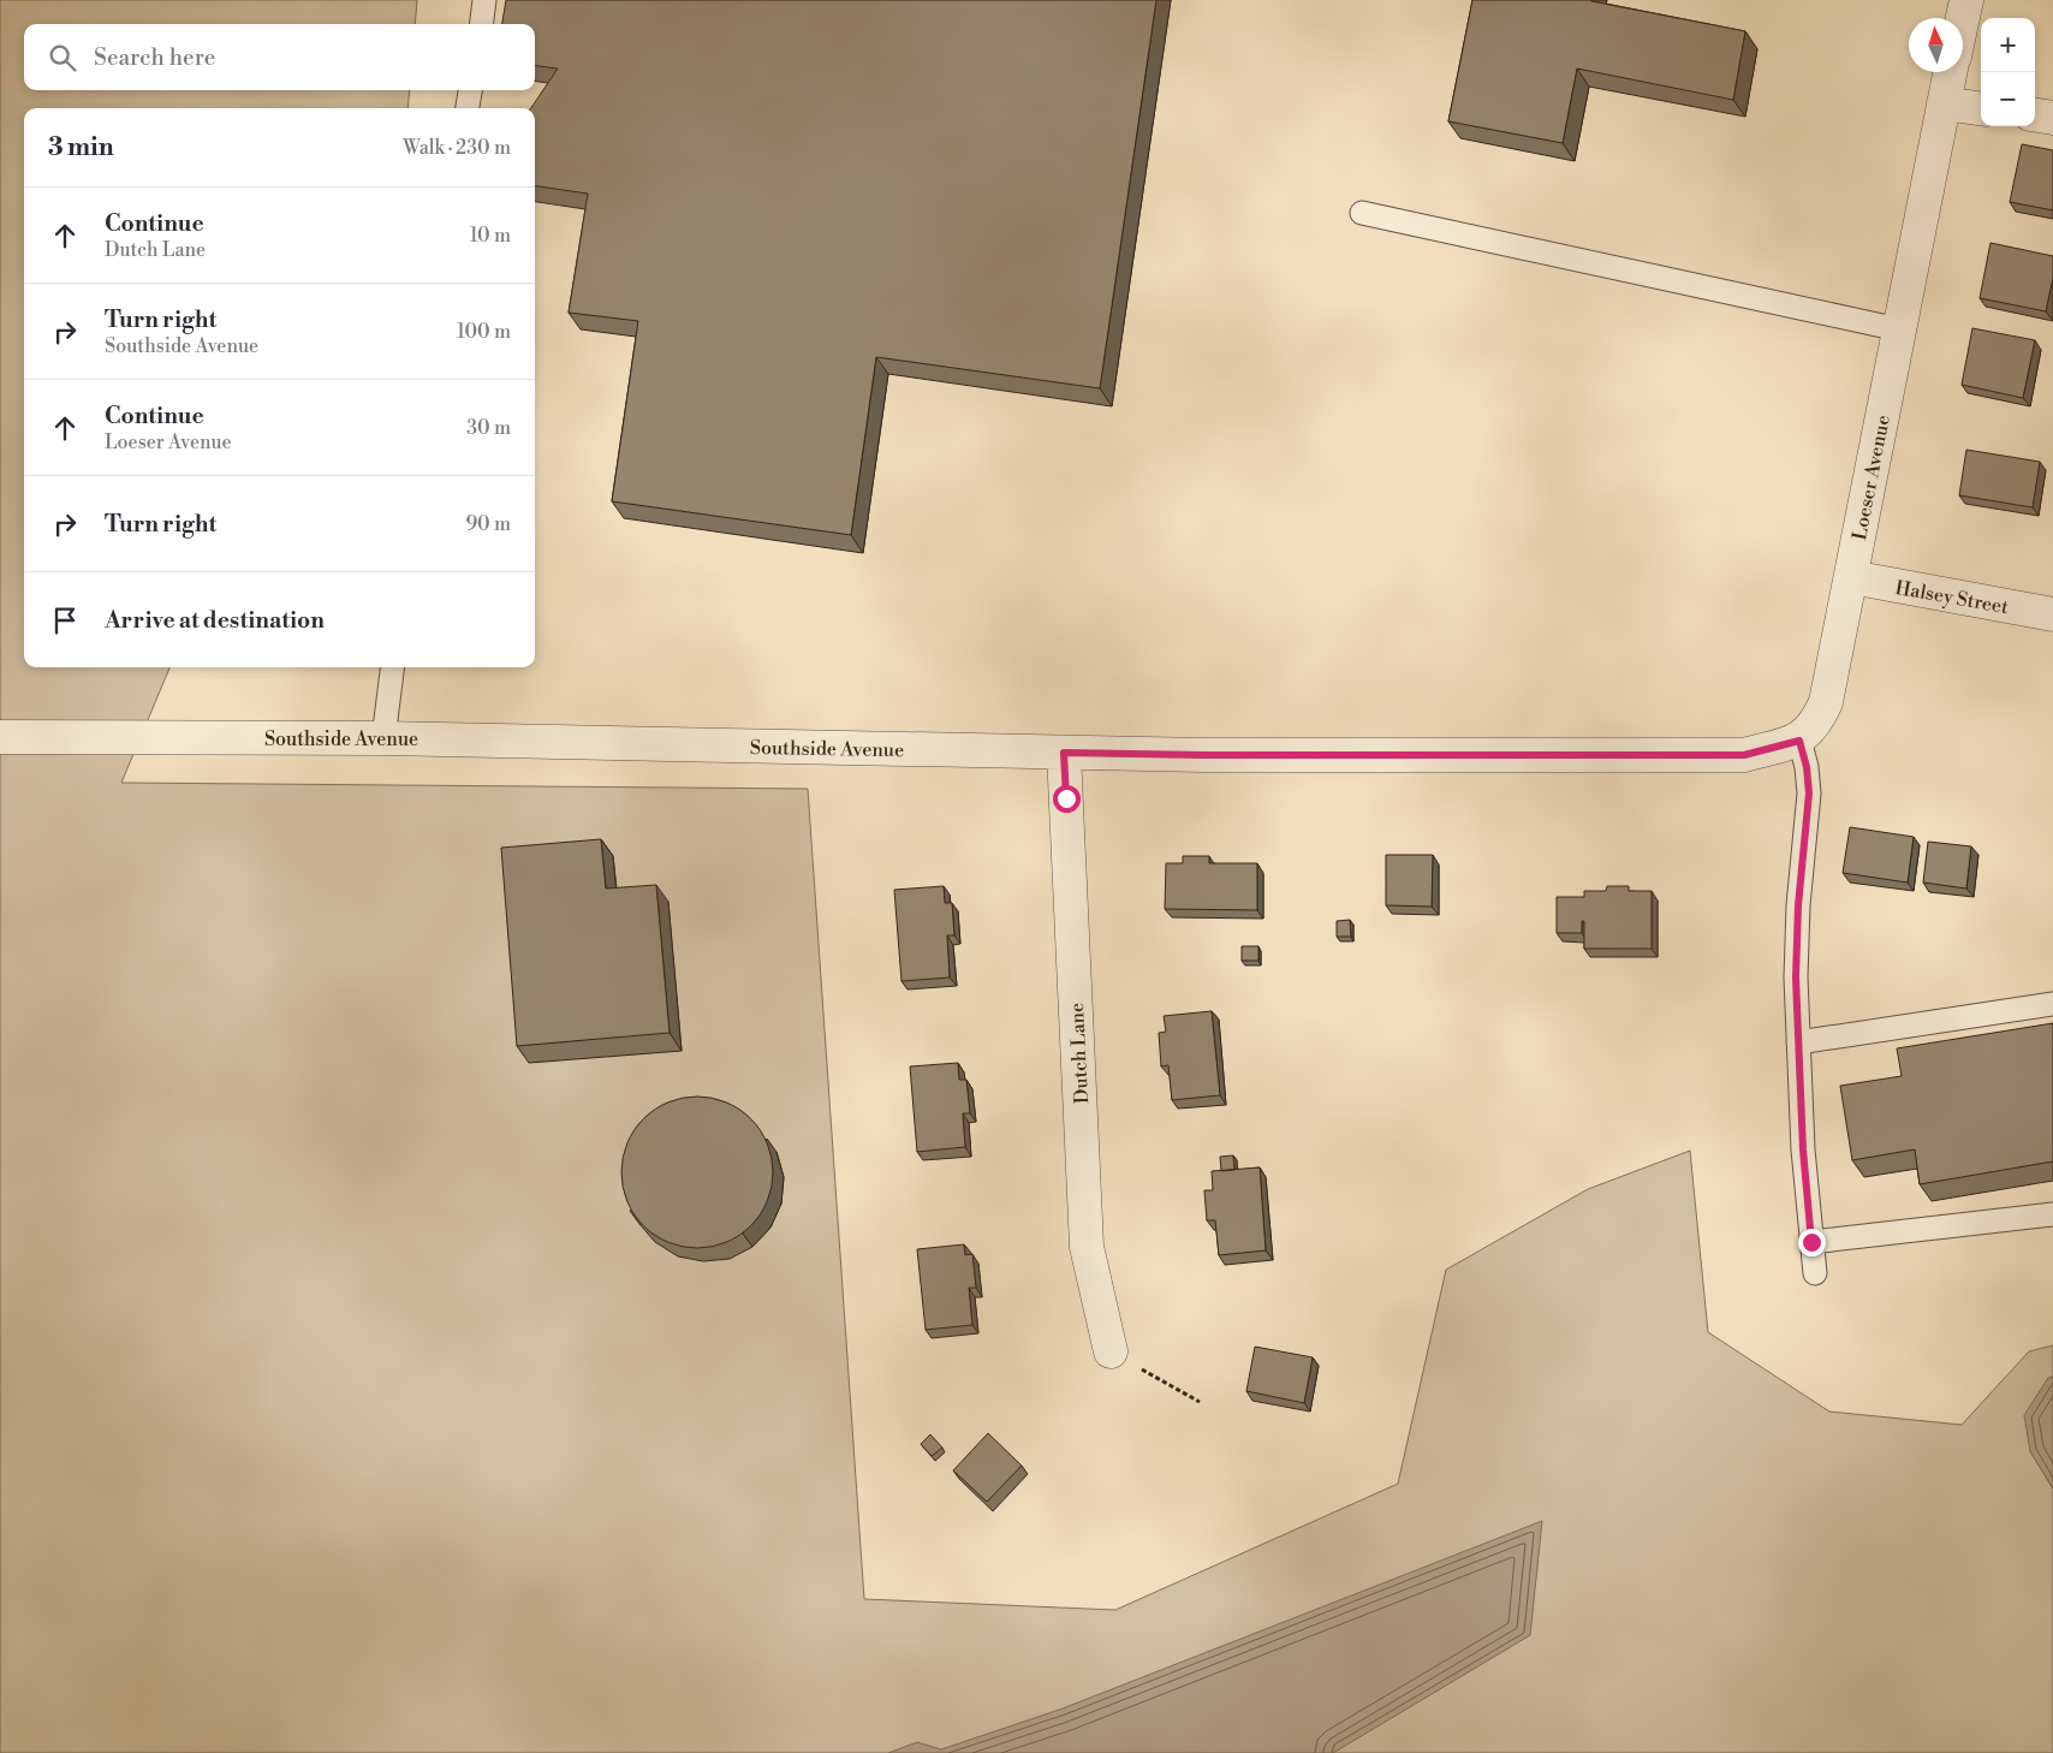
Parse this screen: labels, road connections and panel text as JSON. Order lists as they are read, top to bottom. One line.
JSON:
{"streets":{"street":["Loeser Avenue","Halsey Street","Southside Avenue","Dutch Lane"]},"crossings":[["Loeser Avenue","Halsey Street"],["Loeser Avenue","Southside Avenue"],["Southside Avenue","Dutch Lane"]],"north":"top","page":{"map_buttons":["+","−"],"search":"Search here","heading":["3 min","Walk · 230 m"],"list":[["Continue","Dutch Lane","10 m"],["Turn right","Southside Avenue","100 m"],["Continue","Loeser Avenue","30 m"],["Turn right","90 m"],"Arrive at destination"]}}
